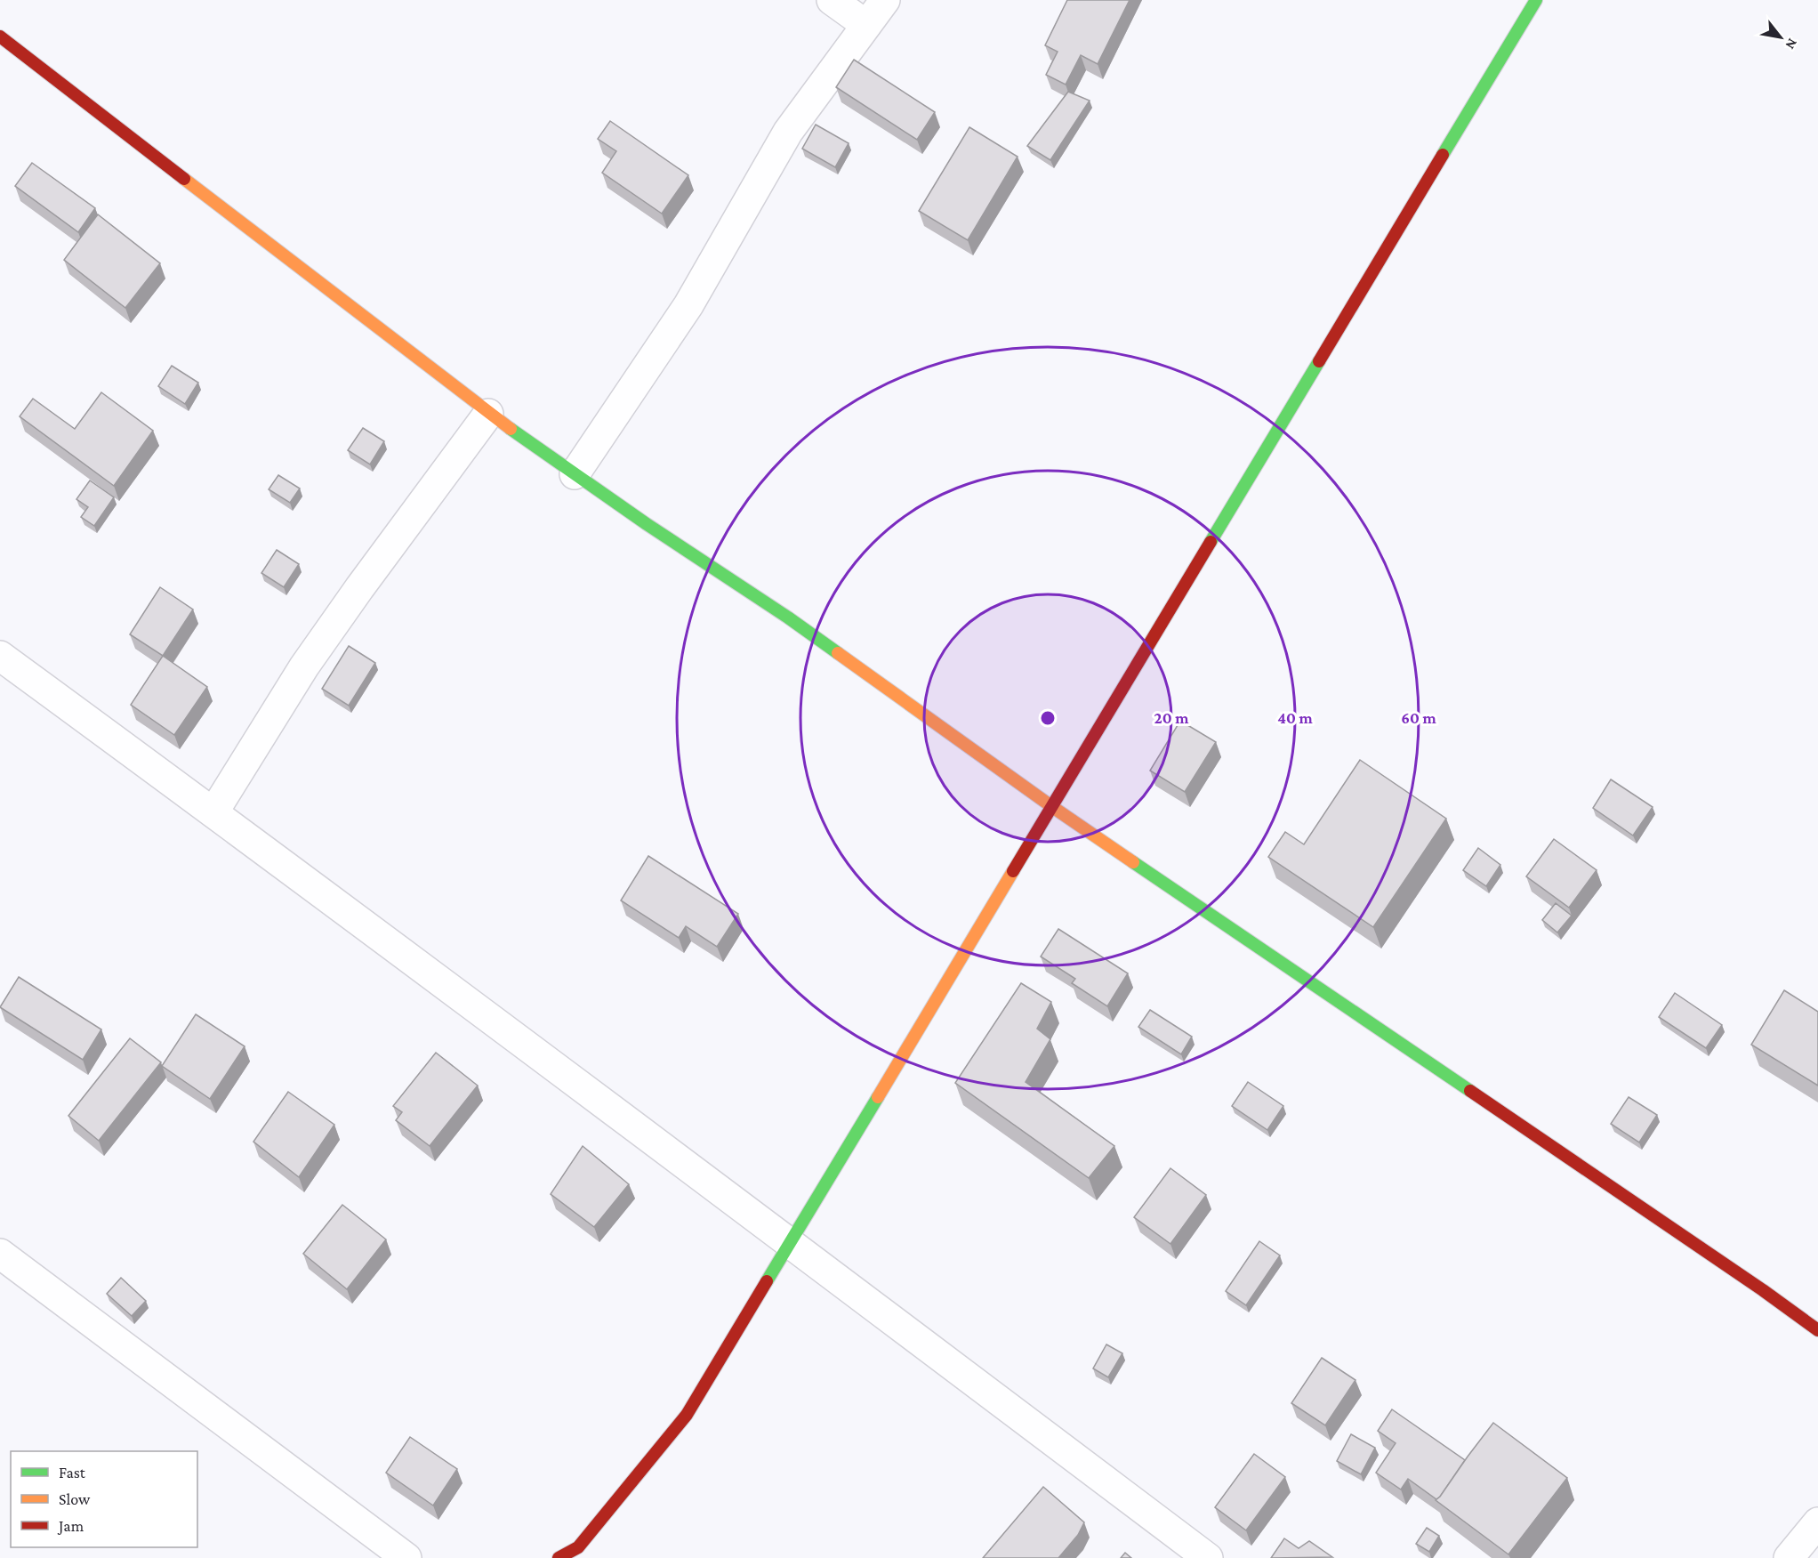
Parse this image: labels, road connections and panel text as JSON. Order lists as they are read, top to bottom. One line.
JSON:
{"legend":["Fast","Slow","Jam"],"north":"bottom right","rings":["20 m","40 m","60 m"]}
